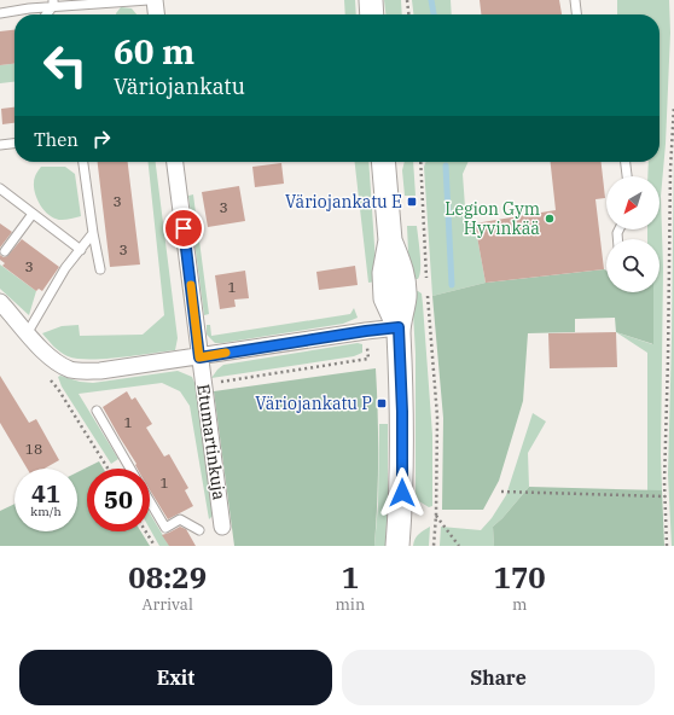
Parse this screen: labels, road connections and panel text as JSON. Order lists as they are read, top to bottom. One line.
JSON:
{"streets":{"street":["Etumartinkuja"]},"places":{"transit":["Väriojankatu E","Väriojankatu P"],"other":["Legion Gym Hyvinkää"]},"house_numbers":["3","3","3","3","1","1","18","1"],"north":"bottom left","page":{"turn":["60 m","Väriojankatu"],"then":"Then","speed":"41 km/h","limit":"50","eta":["08:29","Arrival","1","min","170","m"],"buttons":["Exit","Share"]}}
